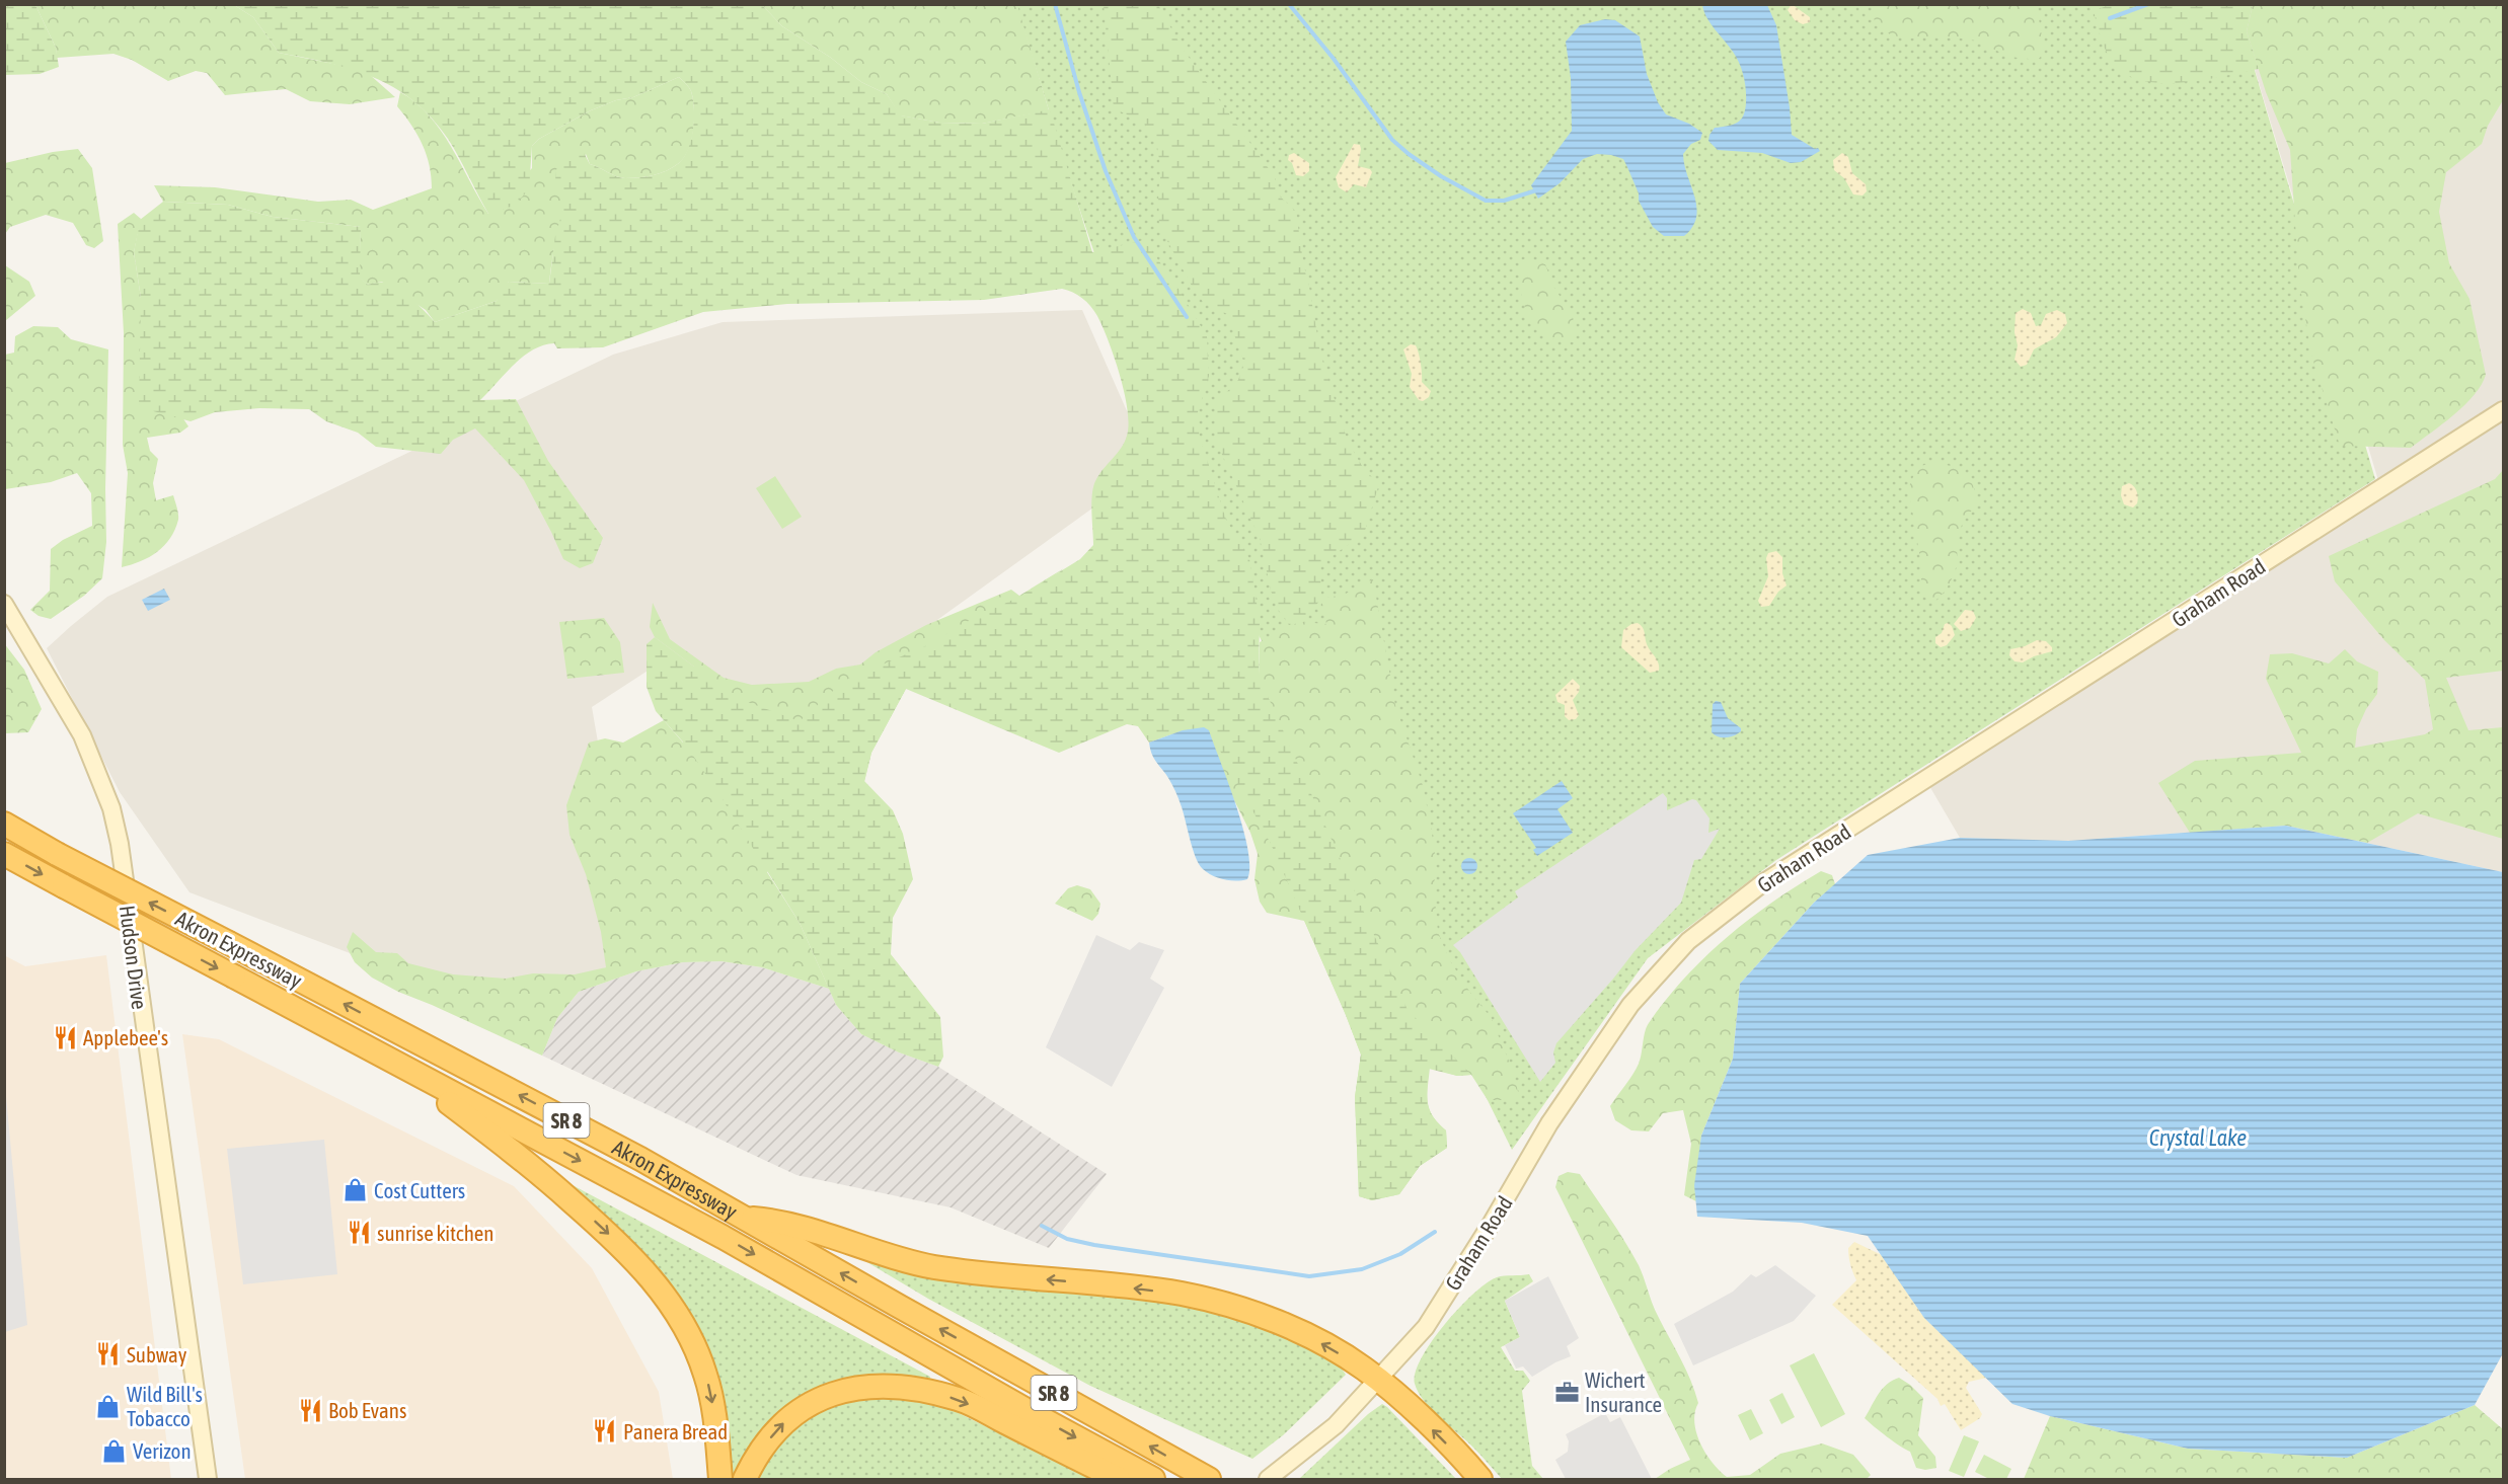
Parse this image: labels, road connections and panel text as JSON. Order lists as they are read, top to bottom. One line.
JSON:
{"streets":{"highway":["Akron Expressway","SR 8"],"main road":["Graham Road","Hudson Drive"]},"water":["Crystal Lake"],"places":{"restaurant":["Applebee's","sunrise kitchen","Subway","Bob Evans","Panera Bread"],"shop":["Cost Cutters","Wild Bill's Tobacco","Verizon"],"office":["Wichert Insurance"]}}
